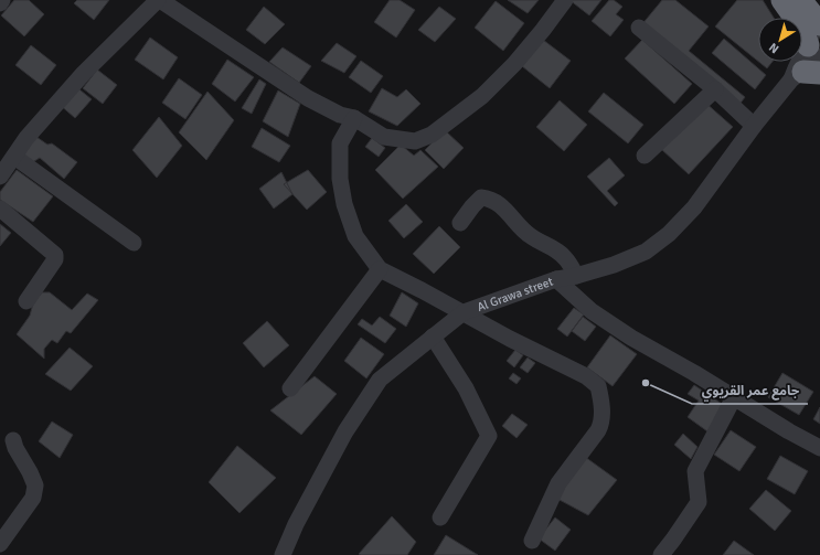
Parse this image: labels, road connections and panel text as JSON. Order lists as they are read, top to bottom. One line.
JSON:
{"streets":{"street":["Al Grawa street"]},"places":["جامع عمر القريوي"],"north":"bottom left"}
